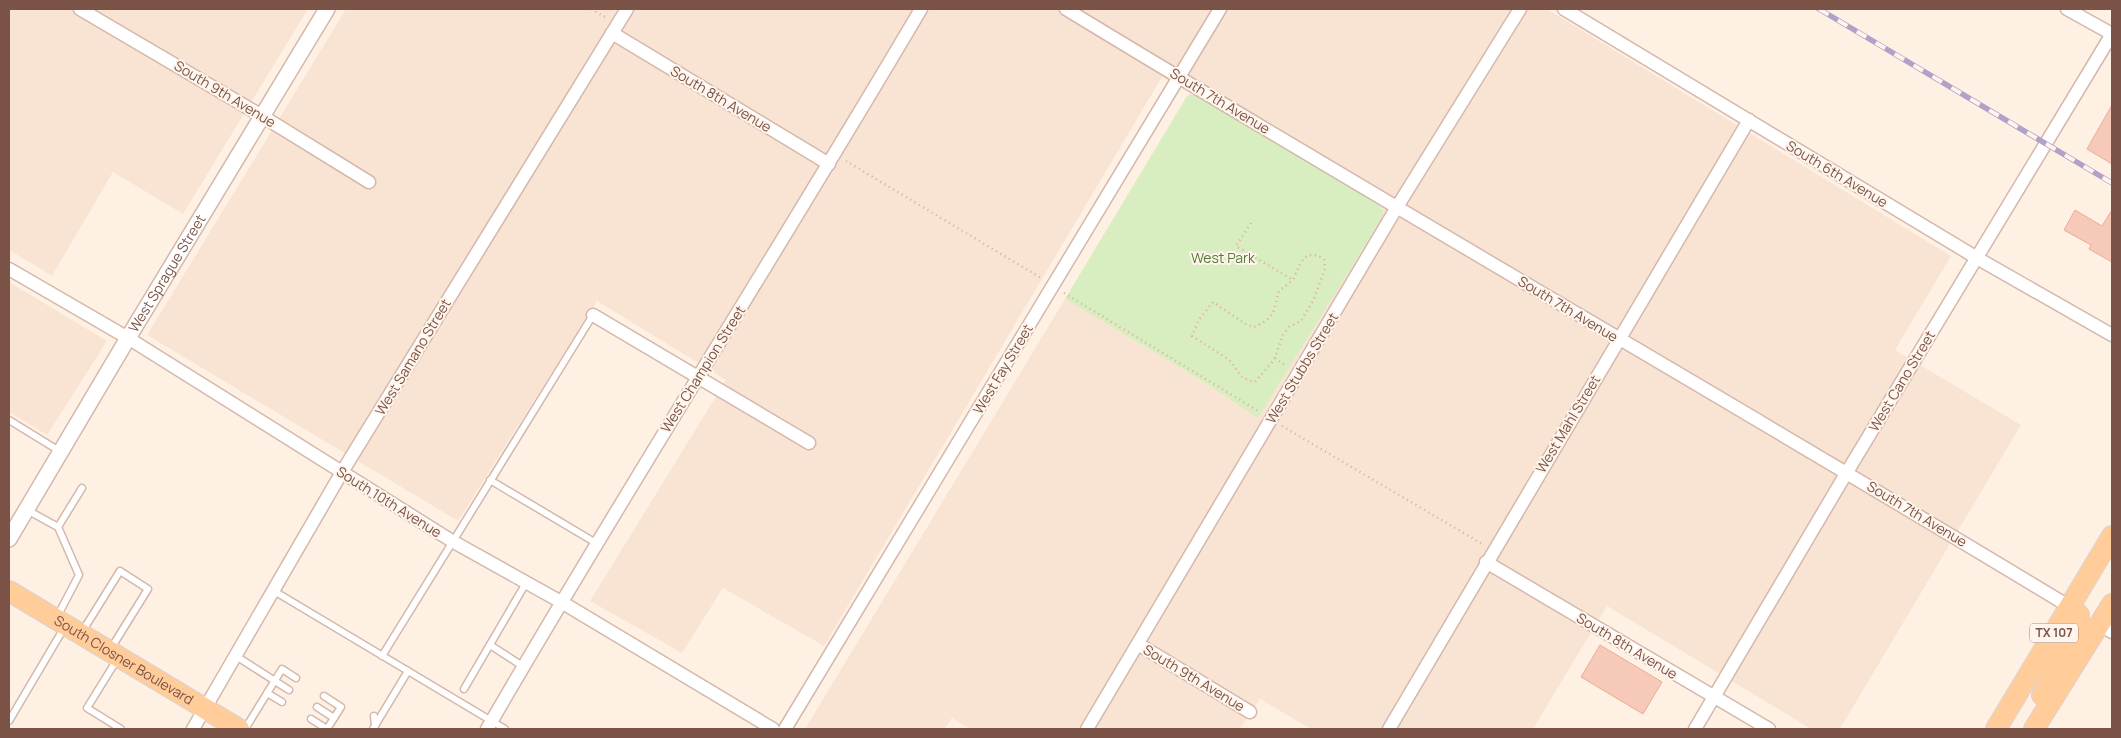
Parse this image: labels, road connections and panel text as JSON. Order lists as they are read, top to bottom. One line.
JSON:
{"streets":{"main road":["TX 107","South Closner Boulevard"],"street":["South 9th Avenue","South 8th Avenue","South 7th Avenue","South 6th Avenue","West Sprague Street","West Samano Street","West Stubbs Street","West Champion Street","West Fay Street","West Cano Street","West Mahl Street","South 10th Avenue"]},"crossings":[["South 9th Avenue","West Sprague Street"],["South 9th Avenue","West Stubbs Street"],["South 8th Avenue","West Samano Street"],["South 8th Avenue","West Champion Street"],["South 8th Avenue","West Cano Street"],["South 8th Avenue","West Mahl Street"],["South 7th Avenue","West Stubbs Street"],["South 7th Avenue","West Fay Street"],["South 7th Avenue","West Cano Street"],["South 7th Avenue","West Mahl Street"],["South 7th Avenue","TX 107"],["South 6th Avenue","West Cano Street"],["South 6th Avenue","West Mahl Street"],["West Sprague Street","South 10th Avenue"],["West Samano Street","South 10th Avenue"],["West Samano Street","South Closner Boulevard"],["West Champion Street","South 10th Avenue"]],"parks":["West Park"]}
